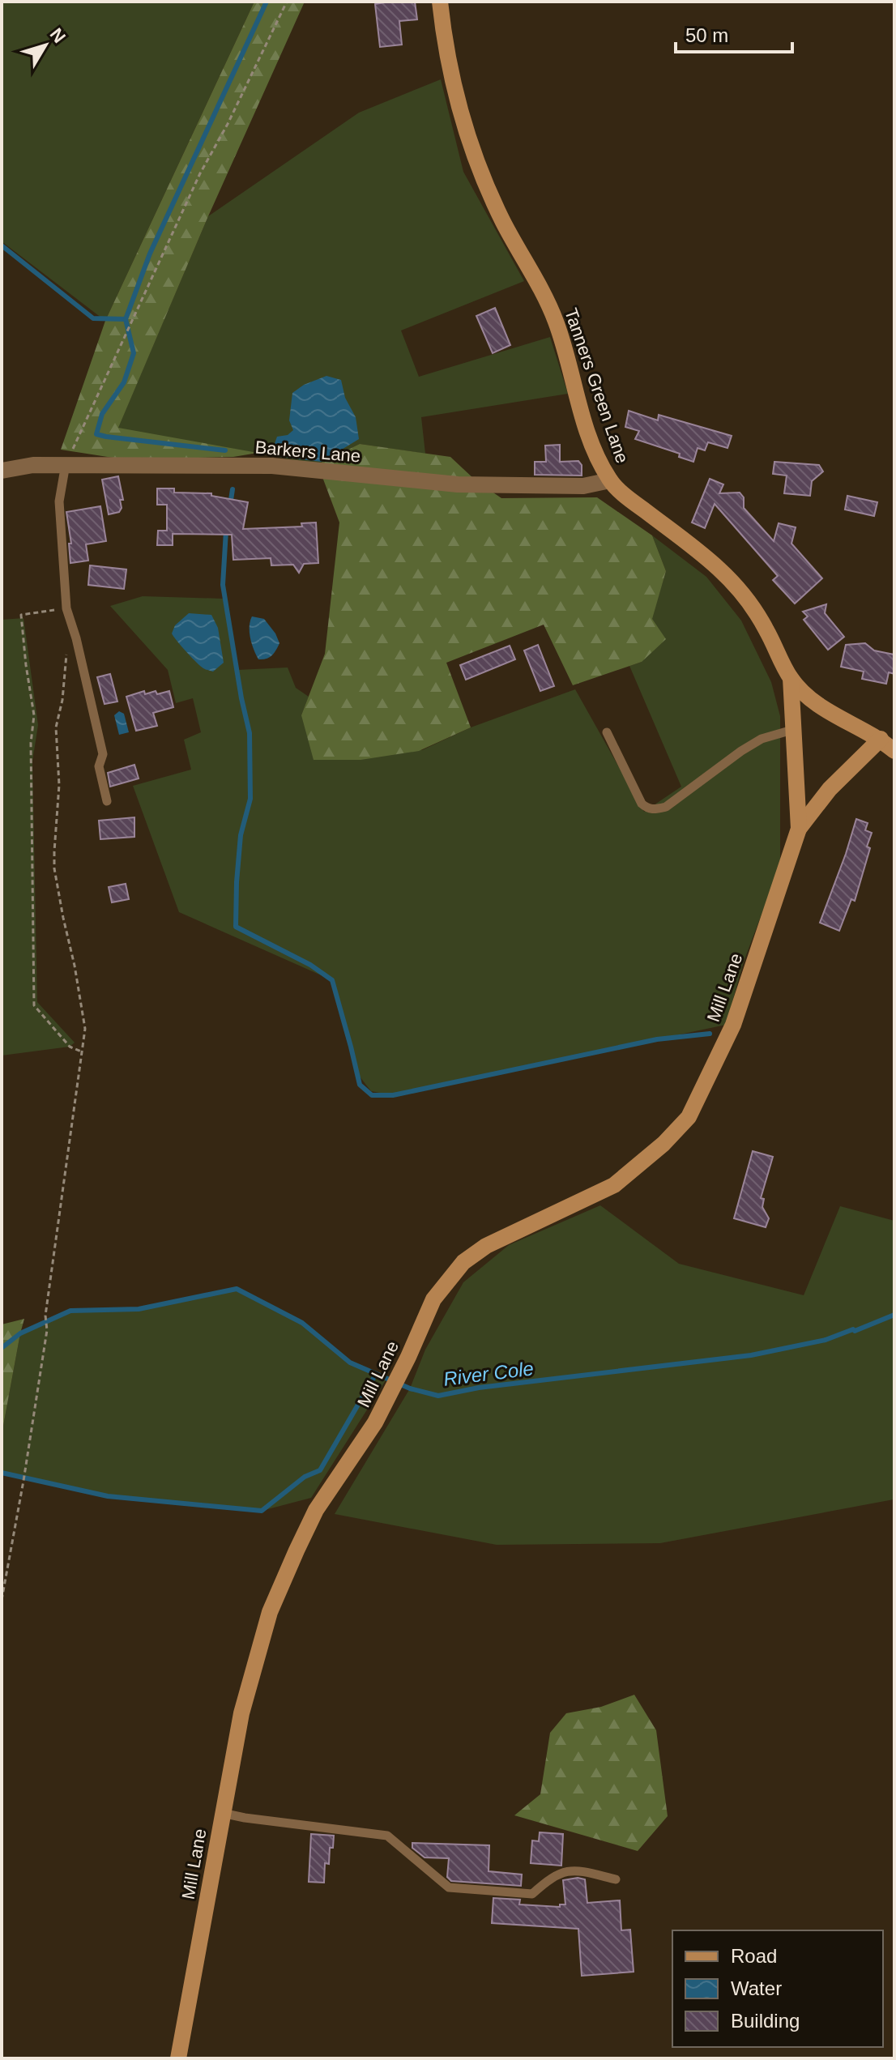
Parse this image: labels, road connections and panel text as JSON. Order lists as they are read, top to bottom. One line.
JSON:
{"streets":{"street":["Tanners Green Lane","Barkers Lane","Mill Lane"]},"crossings":[["Tanners Green Lane","Barkers Lane"],["Tanners Green Lane","Mill Lane"]],"water":["River Cole"],"legend":["Road","Water","Building"],"scale_bar":"50 m","north":"top right"}
